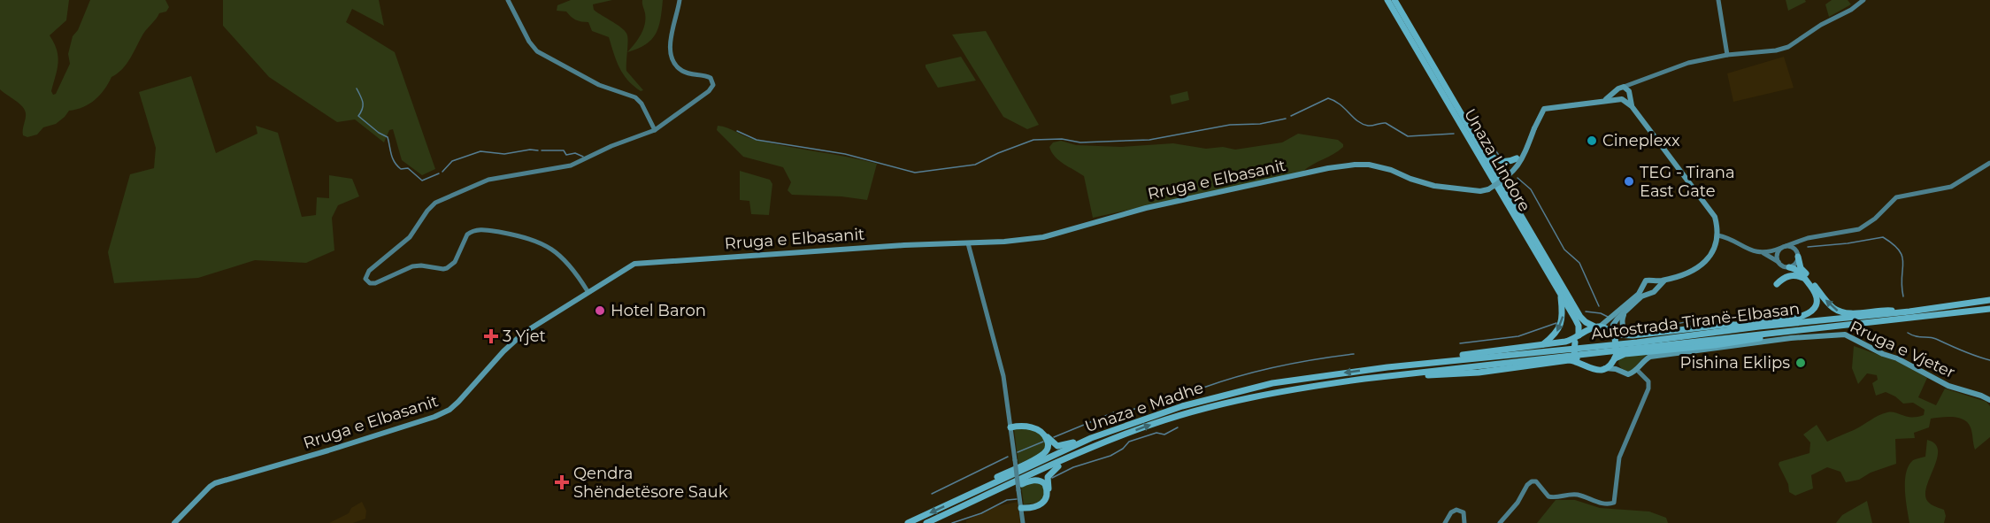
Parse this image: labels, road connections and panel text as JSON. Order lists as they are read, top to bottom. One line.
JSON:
{"streets":{"highway":["Unaza Lindore","Autostrada Tiranë-Elbasan","Unaza e Madhe"],"main road":["Rruga e Elbasanit","Rruga e Vjeter"]},"crossings":[["Autostrada Tiranë-Elbasan","Unaza e Madhe"]],"places":{"other":["Cineplexx","TEG - Tirana East Gate","Hotel Baron","Pishina Eklips"],"health":["3 Yjet","Qendra Shëndetësore Sauk"]}}
